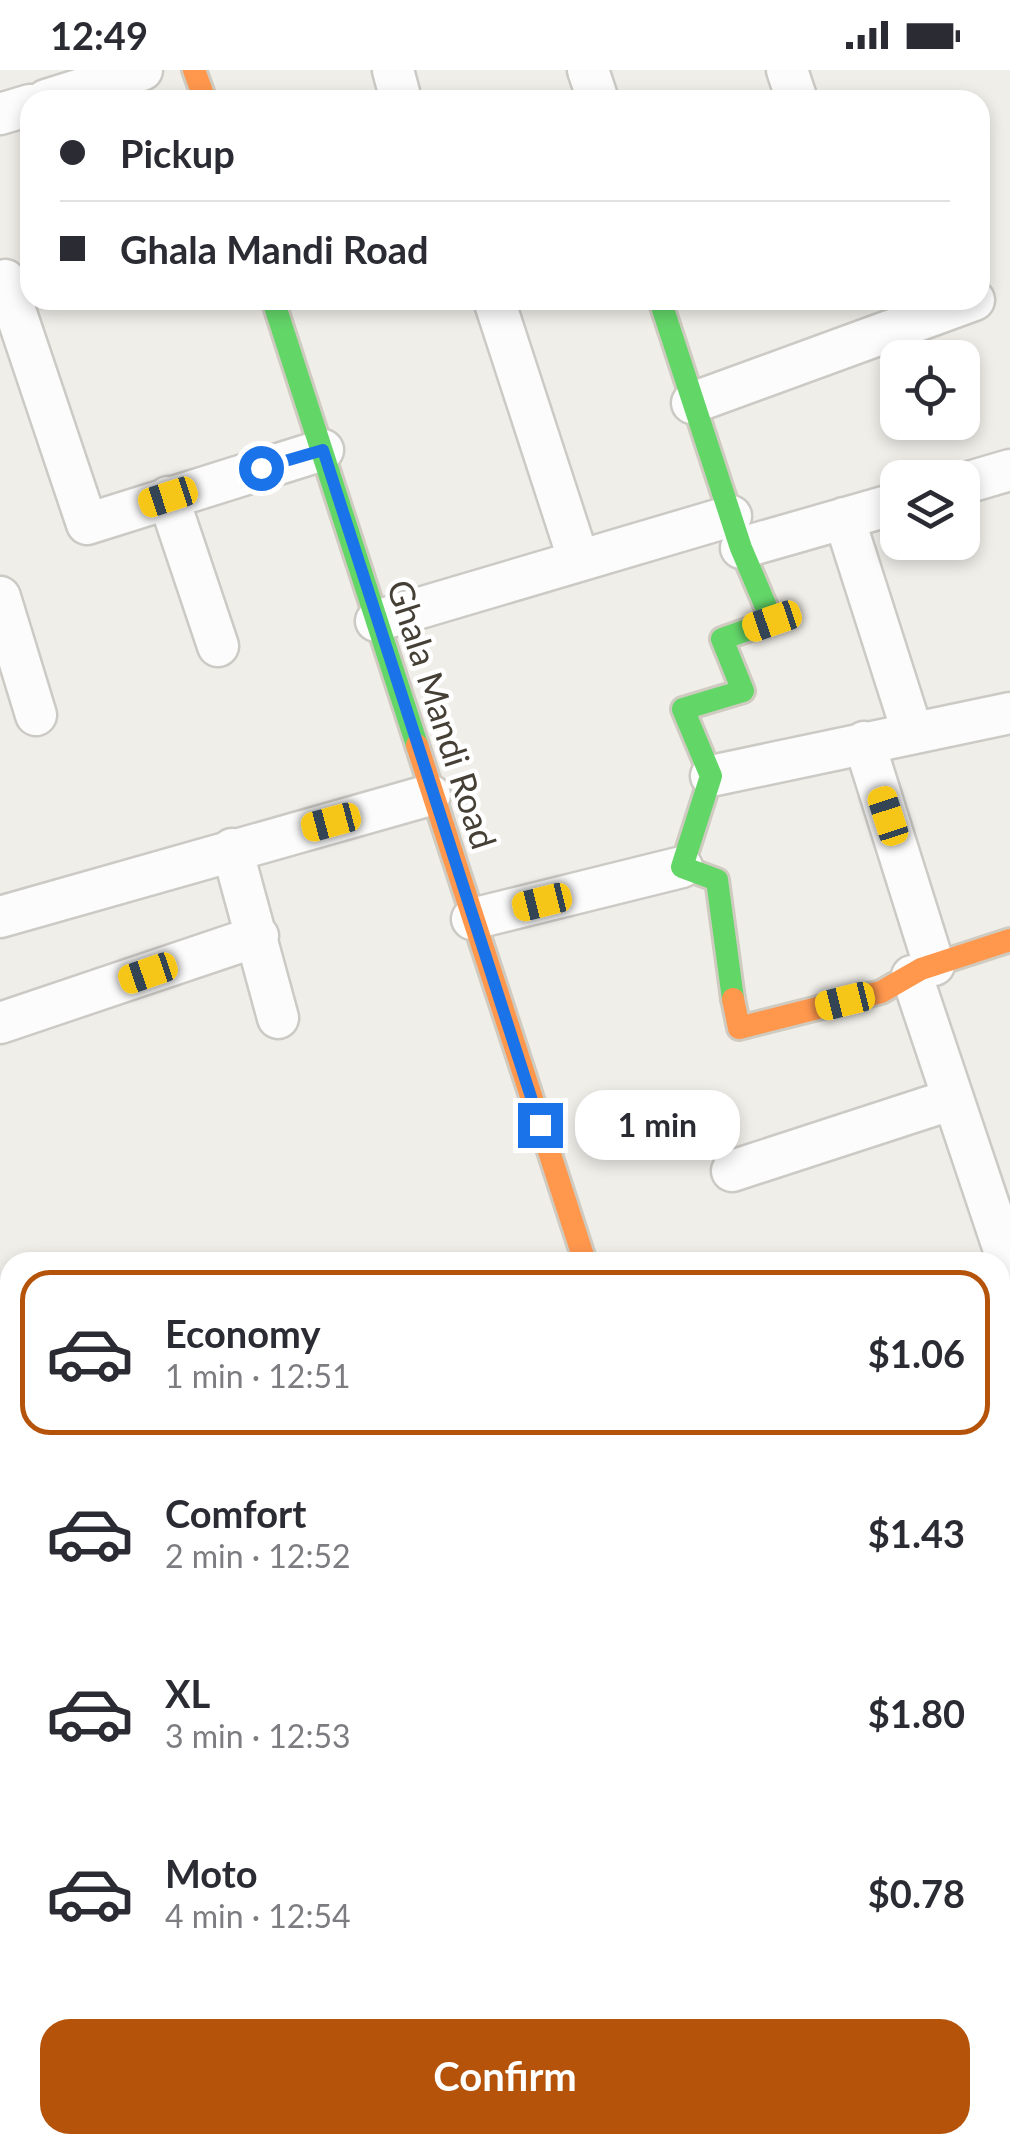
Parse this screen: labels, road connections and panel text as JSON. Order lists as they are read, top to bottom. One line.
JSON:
{"streets":{"street":["Ghala Mandi Road"]},"page":{"status":"12:49","banner":["Pickup","Ghala Mandi Road"],"bubble":"1 min","list":[{"name":"Economy","note":"1 min · 12:51","value":"$1.06"},{"name":"Comfort","note":"2 min · 12:52","value":"$1.43"},{"name":"XL","note":"3 min · 12:53","value":"$1.80"},{"name":"Moto","note":"4 min · 12:54","value":"$0.78"}],"buttons":"Confirm"}}
